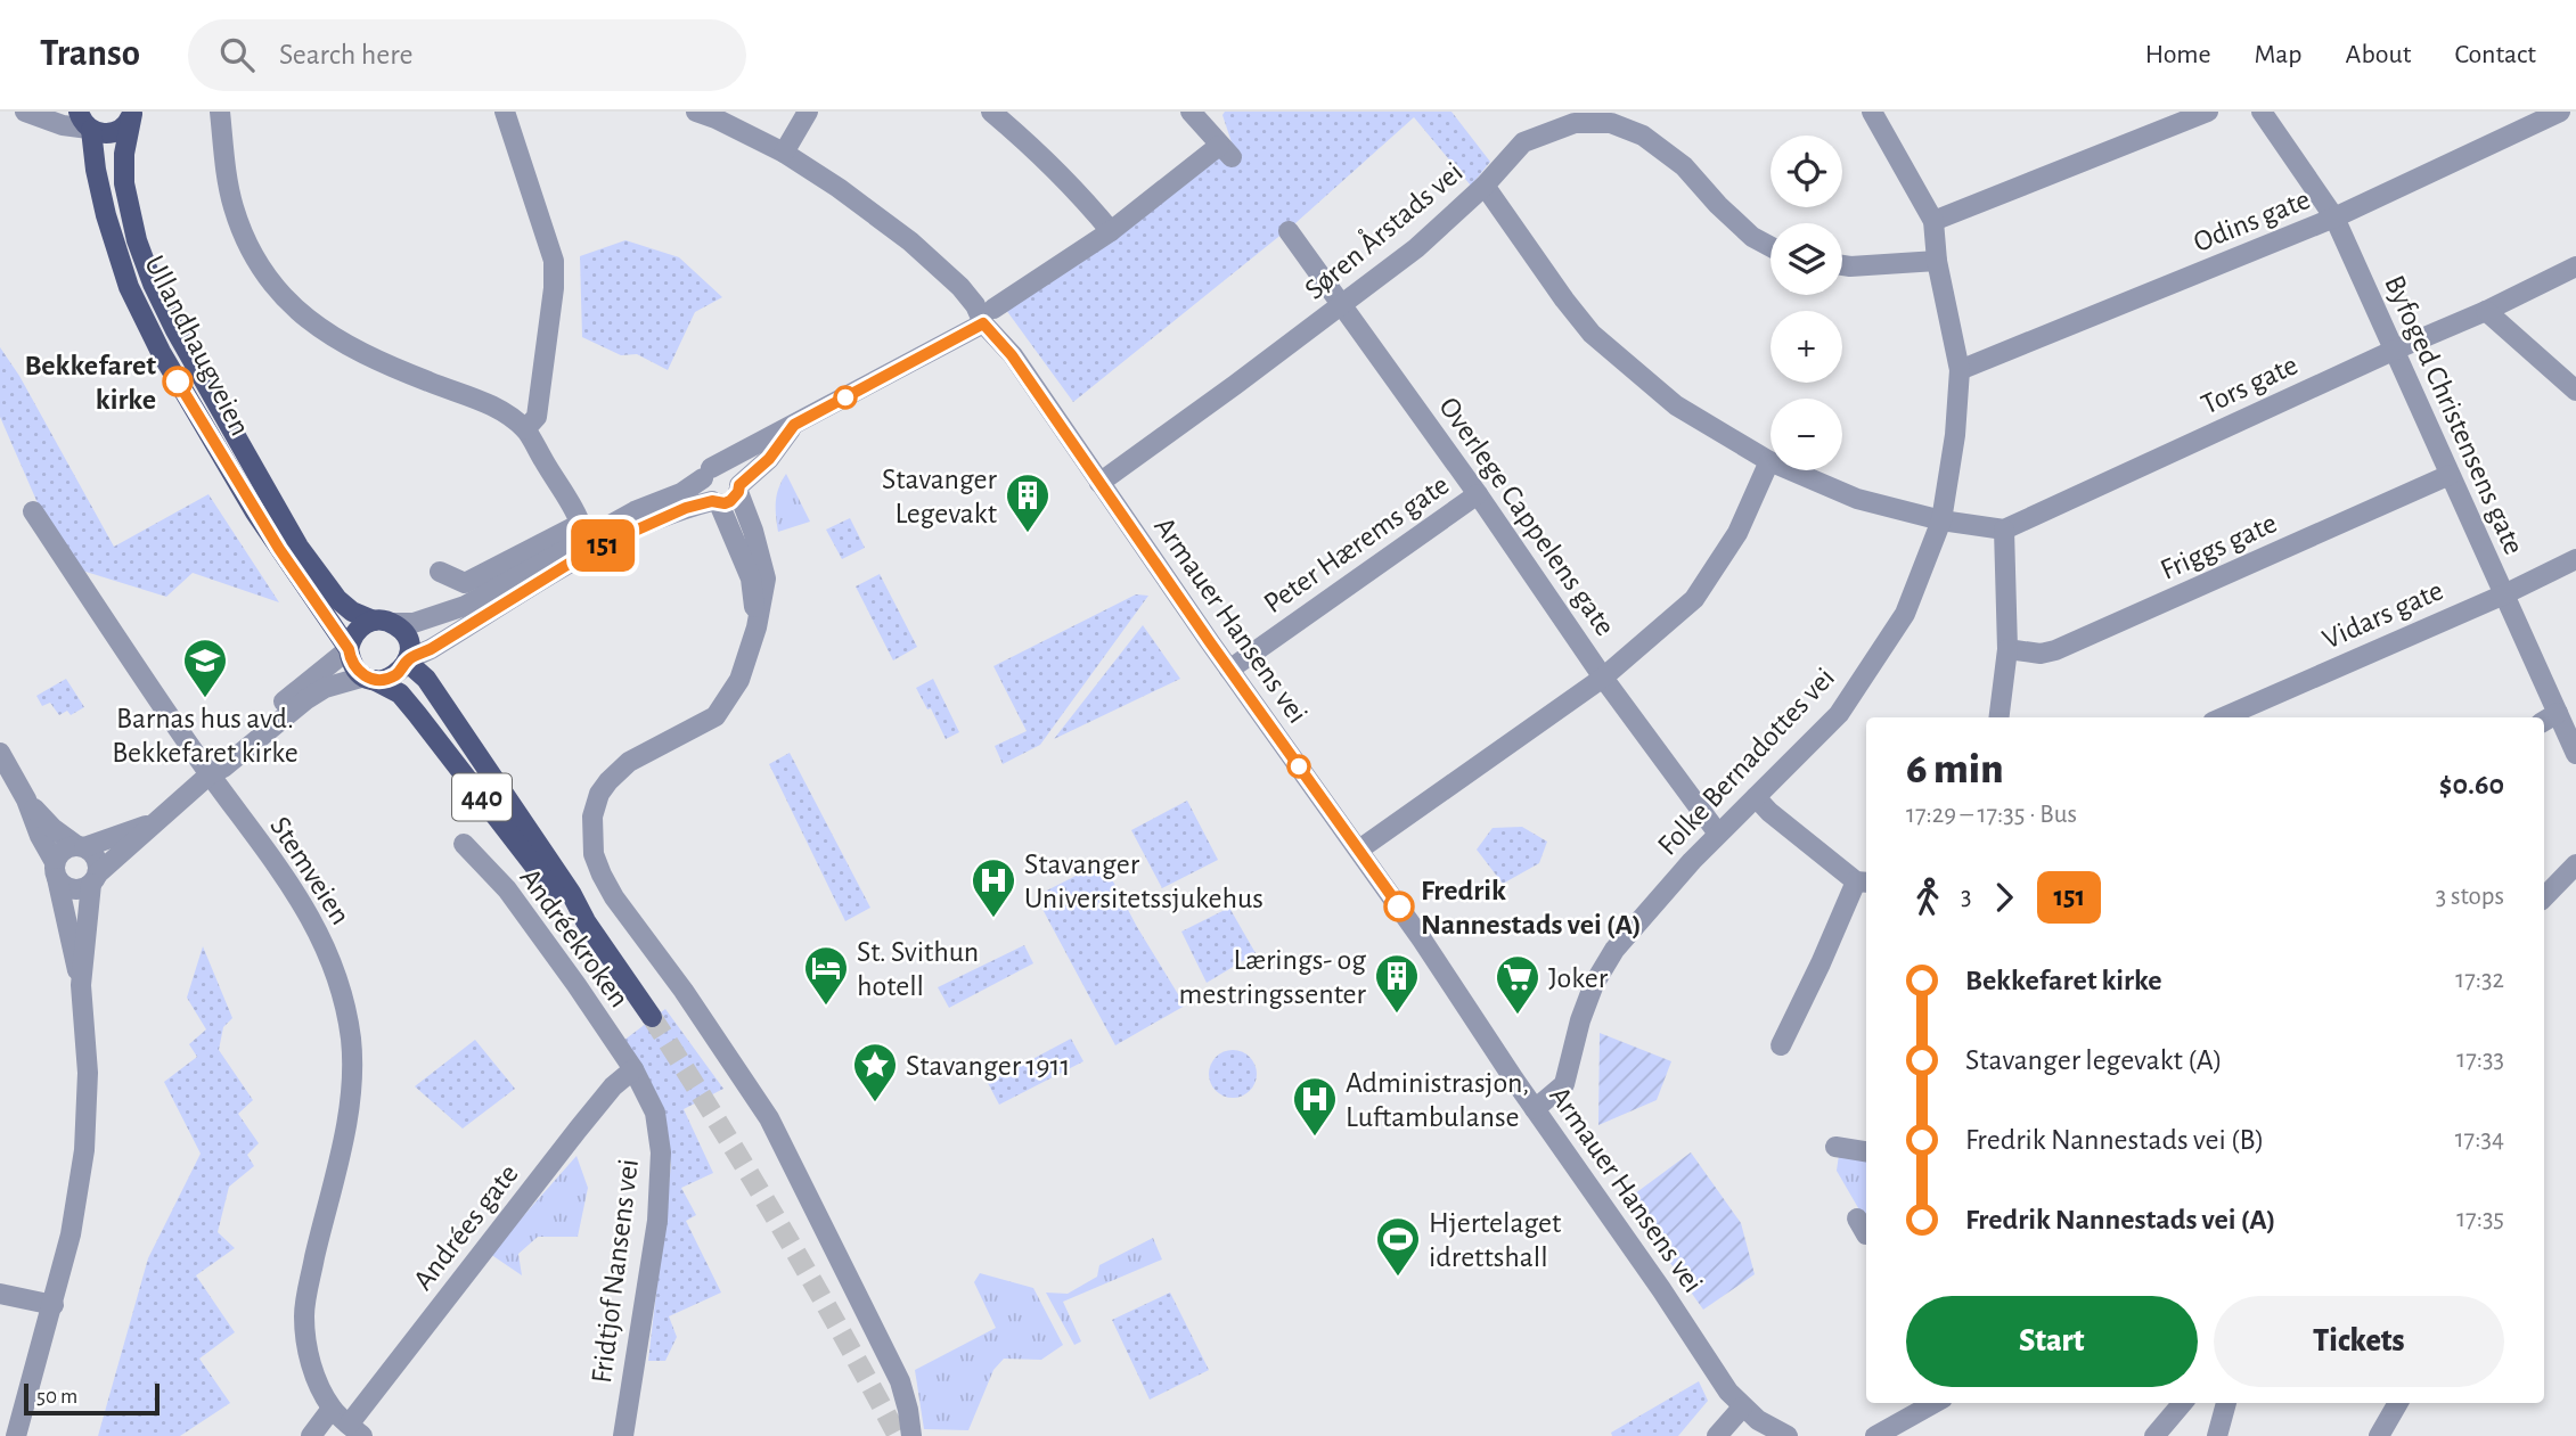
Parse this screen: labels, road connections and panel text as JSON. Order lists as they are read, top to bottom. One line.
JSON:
{"streets":{"main road":["Ullandhaugveien","440"],"street":["Odins gate","Søren Årstads vei","Tors gate","Byfoged Christensens gate","Overlege Cappelens gate","Peter Hærems gate","Friggs gate","Vidars gate","Armauer Hansens vei","Folke Bernadottes vei","Stemveien","Andréekroken","Andrées gate","Fridtjof Nansens vei"]},"crossings":[["Odins gate","Byfoged Christensens gate"],["Odins gate","Folke Bernadottes vei"],["Søren Årstads vei","Overlege Cappelens gate"],["Søren Årstads vei","Armauer Hansens vei"],["Ullandhaugveien","440"],["Tors gate","Byfoged Christensens gate"],["Byfoged Christensens gate","Friggs gate"],["Byfoged Christensens gate","Vidars gate"],["Overlege Cappelens gate","Peter Hærems gate"],["Overlege Cappelens gate","Folke Bernadottes vei"],["Peter Hærems gate","Armauer Hansens vei"],["Armauer Hansens vei","Folke Bernadottes vei"],["Stemveien","Andrées gate"],["Andréekroken","Andrées gate"],["Andréekroken","Fridtjof Nansens vei"],["Andrées gate","Fridtjof Nansens vei"]],"places":{"other":["Bekkefaret kirke","Fredrik Nannestads vei (A)"],"building":["Stavanger Legevakt","Lærings- og mestringssenter"],"school or university":["Barnas hus avd. Bekkefaret kirke"],"hospital":["Stavanger Universitetssjukehus","Administrasjon, Luftambulanse"],"hotel":["St. Svithun hotell"],"supermarket":["Joker"],"place":["Stavanger 1911"],"sports":["Hjertelaget idrettshall"]},"lines":["bus line 151"],"scale_bar":"50 m","page":{"header":"Transo","search":"Search here","nav":["Home","Map","About","Contact"],"on_map":"151","map_buttons":["+","−"],"heading":["6 min","17:29 – 17:35 · Bus","$0.60"],"legs":["3","151","3 stops"],"list":[{"name":"Bekkefaret kirke","value":"17:32"},{"name":"Stavanger legevakt (A)","value":"17:33"},{"name":"Fredrik Nannestads vei (B)","value":"17:34"},{"name":"Fredrik Nannestads vei (A)","value":"17:35"}],"buttons":["Start","Tickets"],"scale":"50 m"}}
